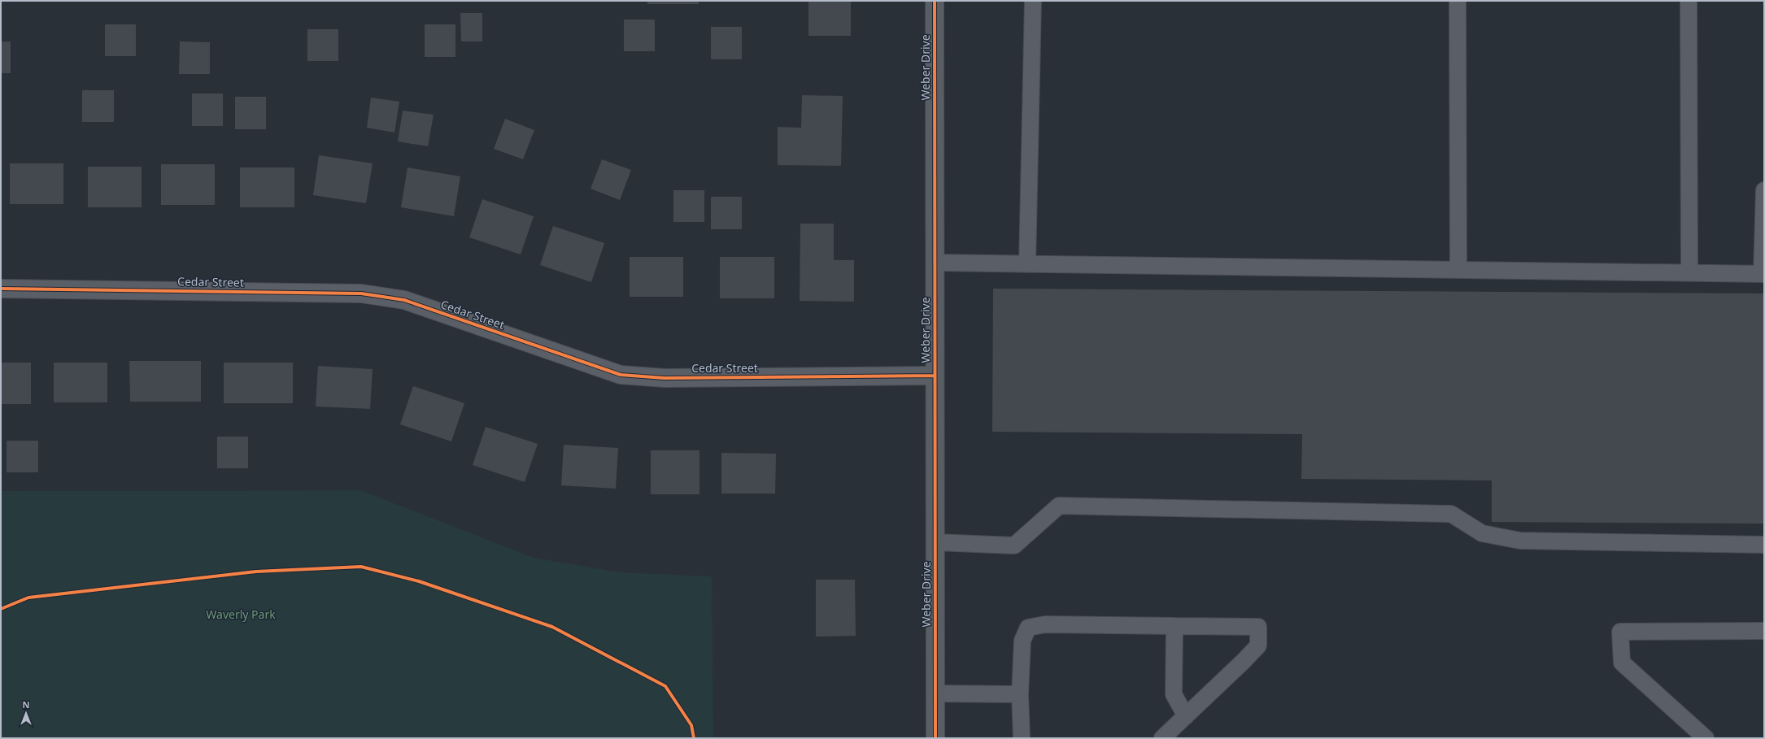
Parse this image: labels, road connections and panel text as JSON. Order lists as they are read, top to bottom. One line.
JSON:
{"streets":{"street":["Weber Drive","Cedar Street"]},"crossings":[["Weber Drive","Cedar Street"]],"parks":["Waverly Park"],"north":"top"}
